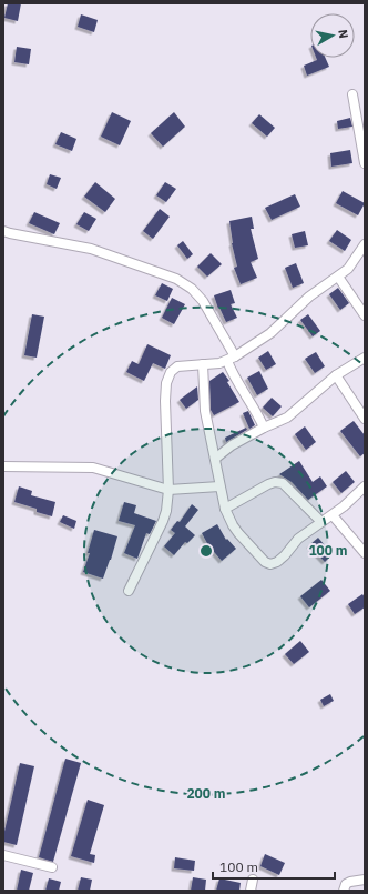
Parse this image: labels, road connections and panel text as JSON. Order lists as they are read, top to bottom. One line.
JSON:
{"scale_bar":"100 m","north":"right","rings":["100 m","200 m"]}
